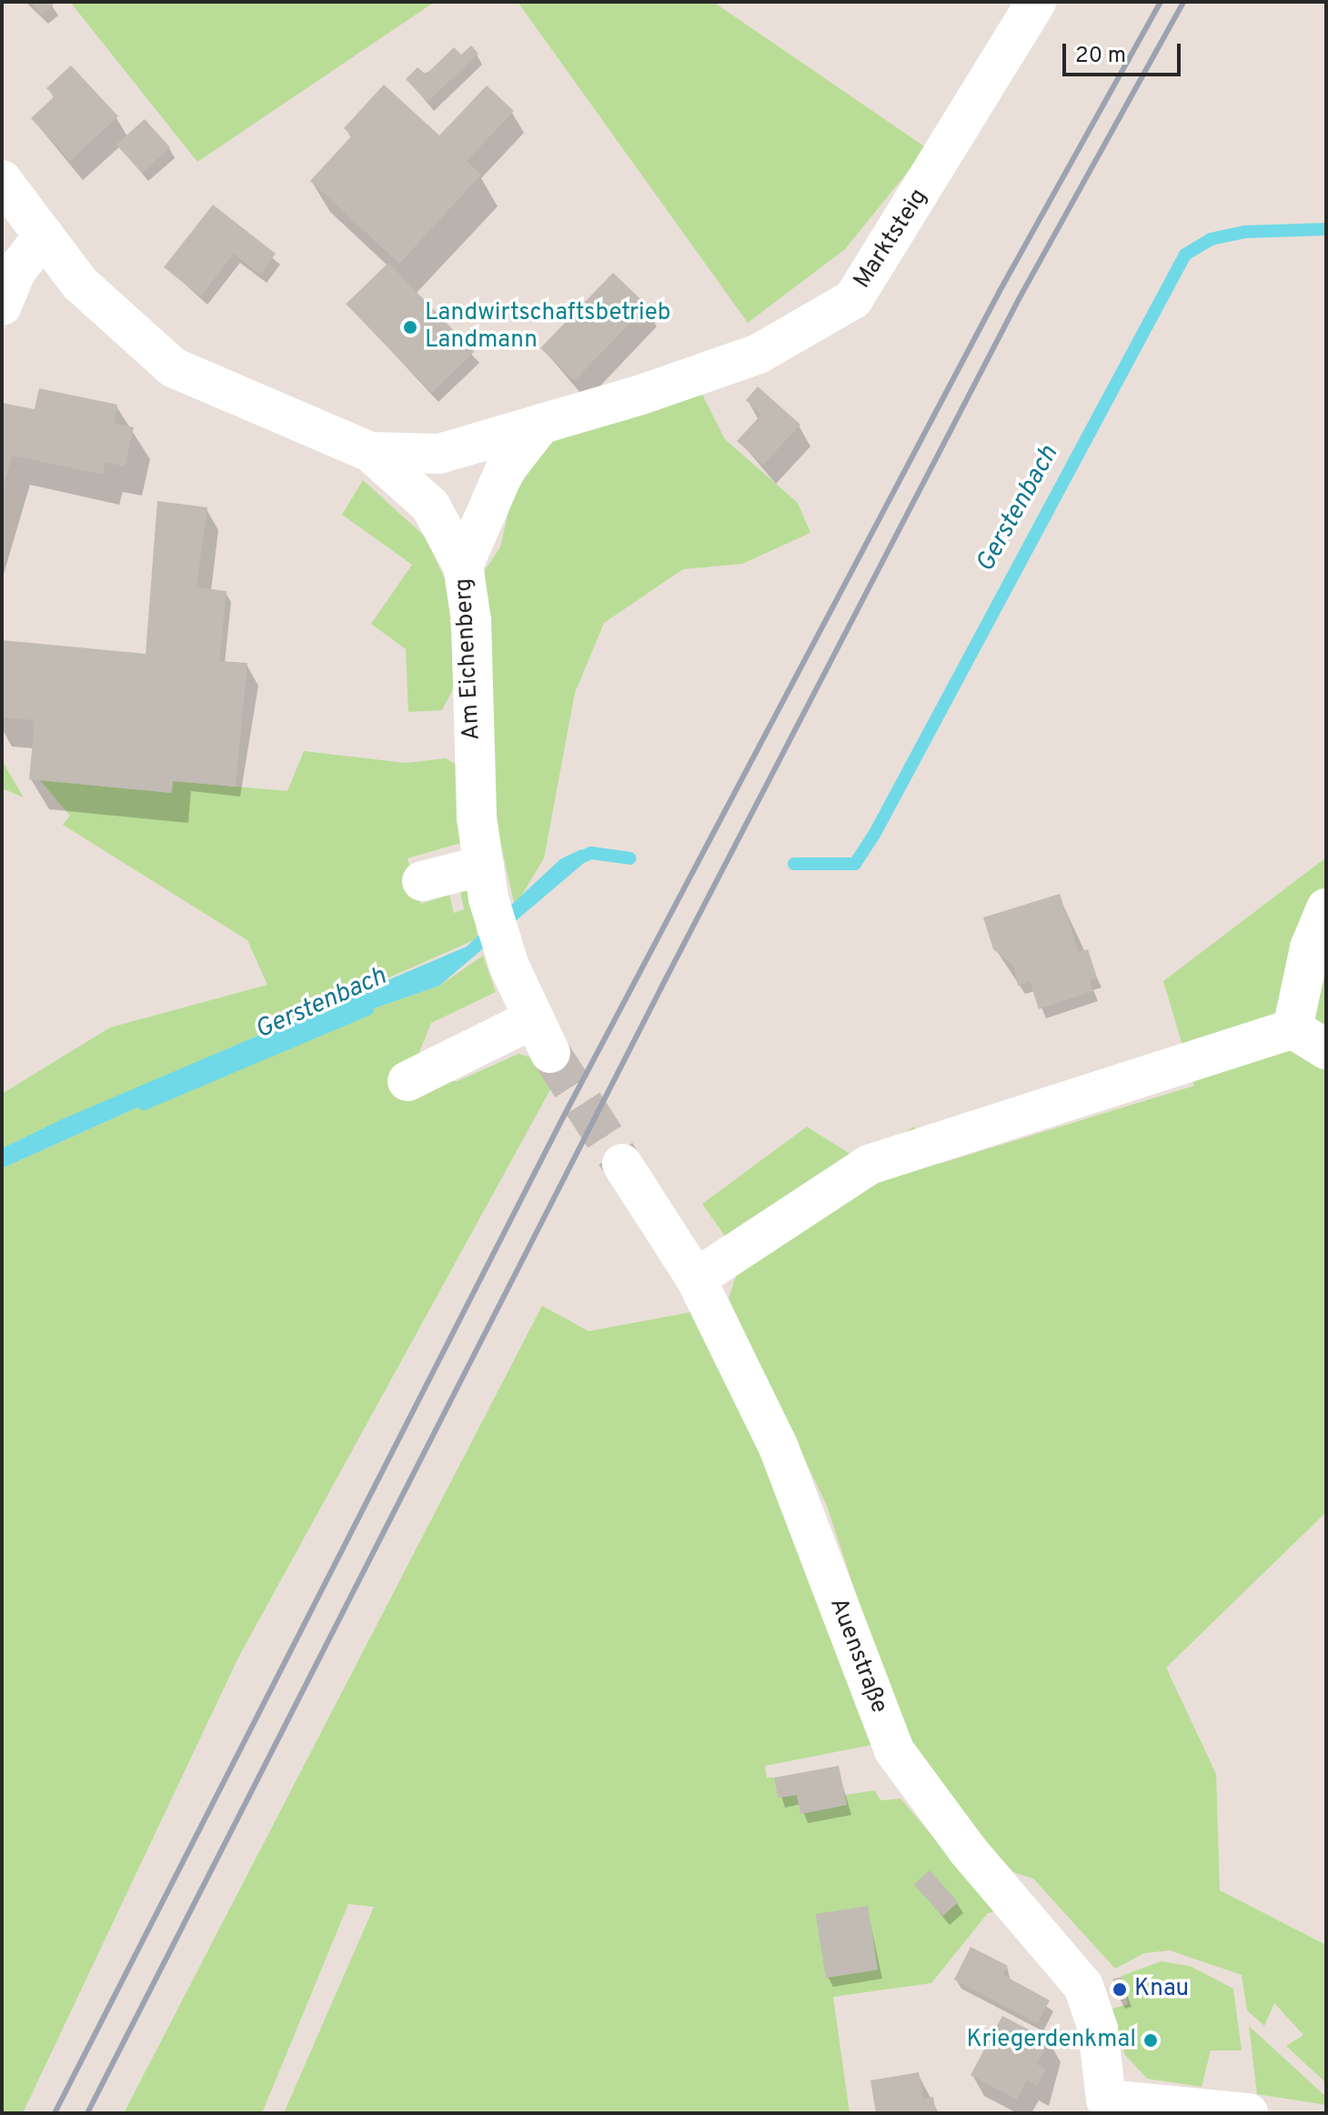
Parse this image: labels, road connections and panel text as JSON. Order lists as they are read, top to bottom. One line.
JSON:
{"streets":{"street":["Marktsteig","Am Eichenberg","Auenstraße"]},"crossings":[["Marktsteig","Am Eichenberg"]],"water":["Gerstenbach"],"places":["Landwirtschaftsbetrieb Landmann","Knau","Kriegerdenkmal"],"scale_bar":"20 m"}
